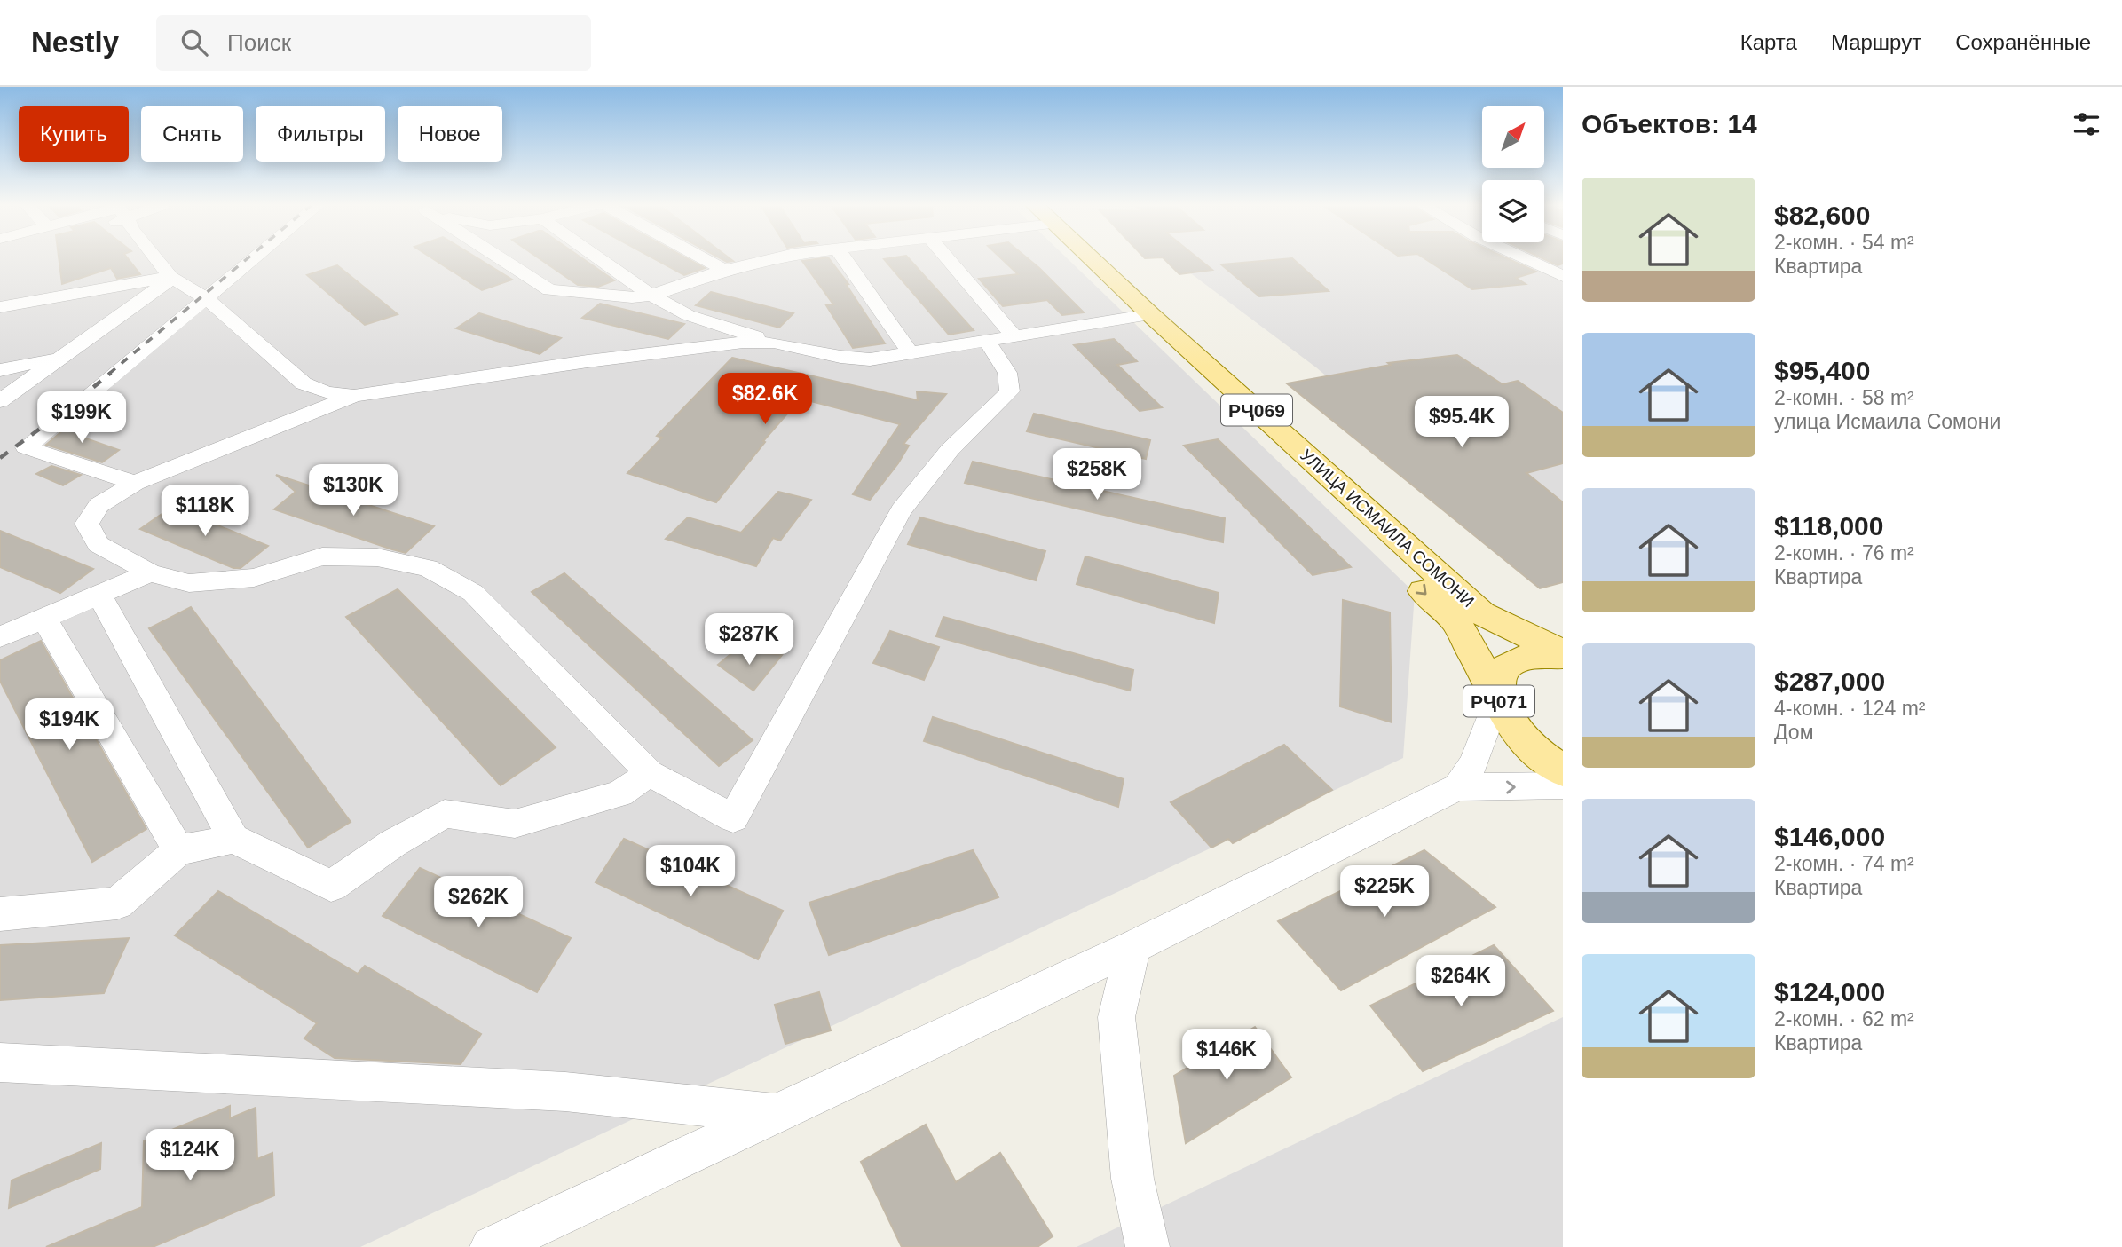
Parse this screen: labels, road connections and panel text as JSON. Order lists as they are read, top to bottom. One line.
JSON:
{"streets":{"main road":["РҶ069","УЛИЦА ИСМАИЛА СОМОНИ","РҶ071"]},"crossings":[["РҶ069","УЛИЦА ИСМАИЛА СОМОНИ"],["РҶ069","РҶ071"],["УЛИЦА ИСМАИЛА СОМОНИ","РҶ071"]],"north":"top right","page":{"header":"Nestly","search":"Поиск","nav":["Карта","Маршрут","Сохранённые"],"heading":"Объектов: 14","chip":["Купить","Снять","Фильтры","Новое"],"list":[{"name":"$82,600","note":"2-комн. · 54 m² · Квартира"},{"name":"$95,400","note":"2-комн. · 58 m² · улица Исмаила Сомони"},{"name":"$118,000","note":"2-комн. · 76 m² · Квартира"},{"name":"$287,000","note":"4-комн. · 124 m² · Дом"},{"name":"$146,000","note":"2-комн. · 74 m² · Квартира"},{"name":"$124,000","note":"2-комн. · 62 m² · Квартира"}],"price":["$82.6K","$199K","$95.4K","$258K","$130K","$118K","$287K","$194K","$104K","$225K","$262K","$264K","$146K","$124K"]}}
